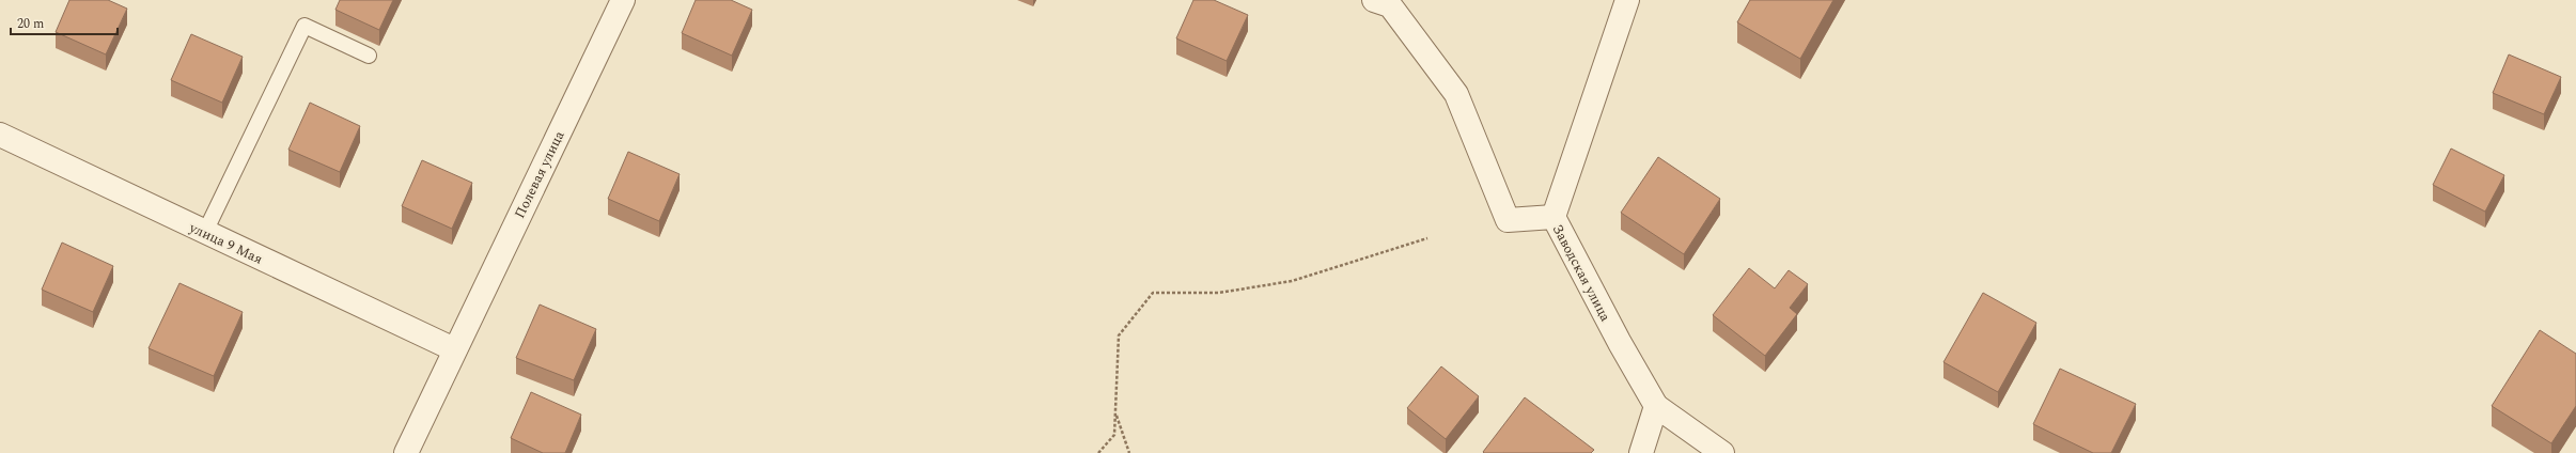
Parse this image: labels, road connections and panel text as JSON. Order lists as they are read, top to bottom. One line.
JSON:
{"streets":{"street":["Полевая улица","улица 9 Мая","Заводская улица"]},"crossings":[["Полевая улица","улица 9 Мая"]],"scale_bar":"20 m"}
